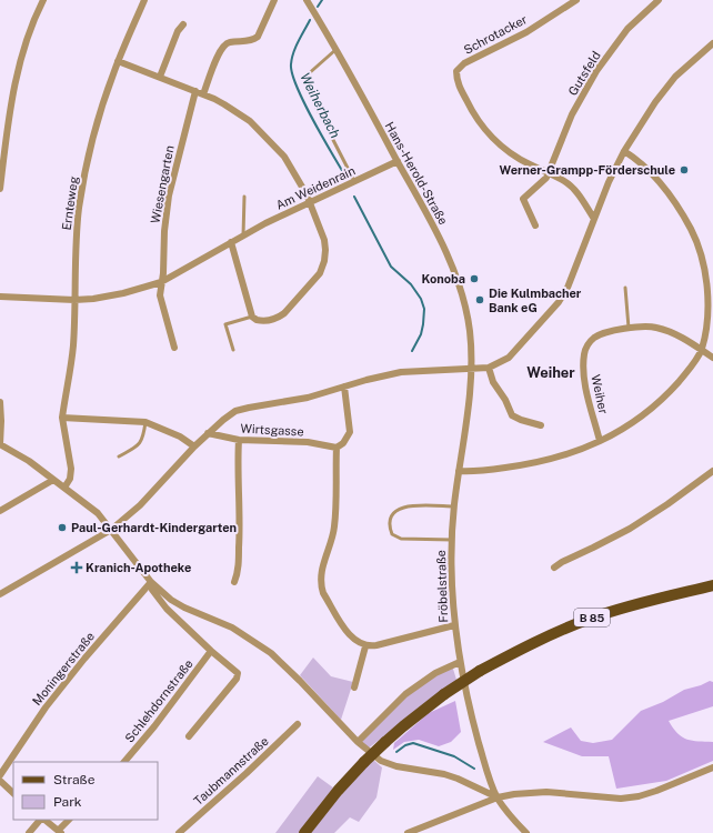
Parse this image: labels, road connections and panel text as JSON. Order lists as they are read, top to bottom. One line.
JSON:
{"streets":{"main road":["B 85"],"street":["Schrotacker","Gutsfeld","Hans-Herold-Straße","Wiesengarten","Am Weidenrain","Ernteweg","Weiher","Wirtsgasse","Fröbelstraße","Moningerstraße","Schlehdornstraße","Taubmannstraße"]},"crossings":[["Schrotacker","Gutsfeld"],["Hans-Herold-Straße","Am Weidenrain"],["Hans-Herold-Straße","Fröbelstraße"],["Wiesengarten","Am Weidenrain"],["Am Weidenrain","Ernteweg"]],"districts":["Weiher"],"water":["Weiherbach"],"places":{"other":["Werner-Grampp-Förderschule","Konoba","Die Kulmbacher Bank eG","Paul-Gerhardt-Kindergarten"],"health":["Kranich-Apotheke"]},"legend":["Straße","Park"]}
